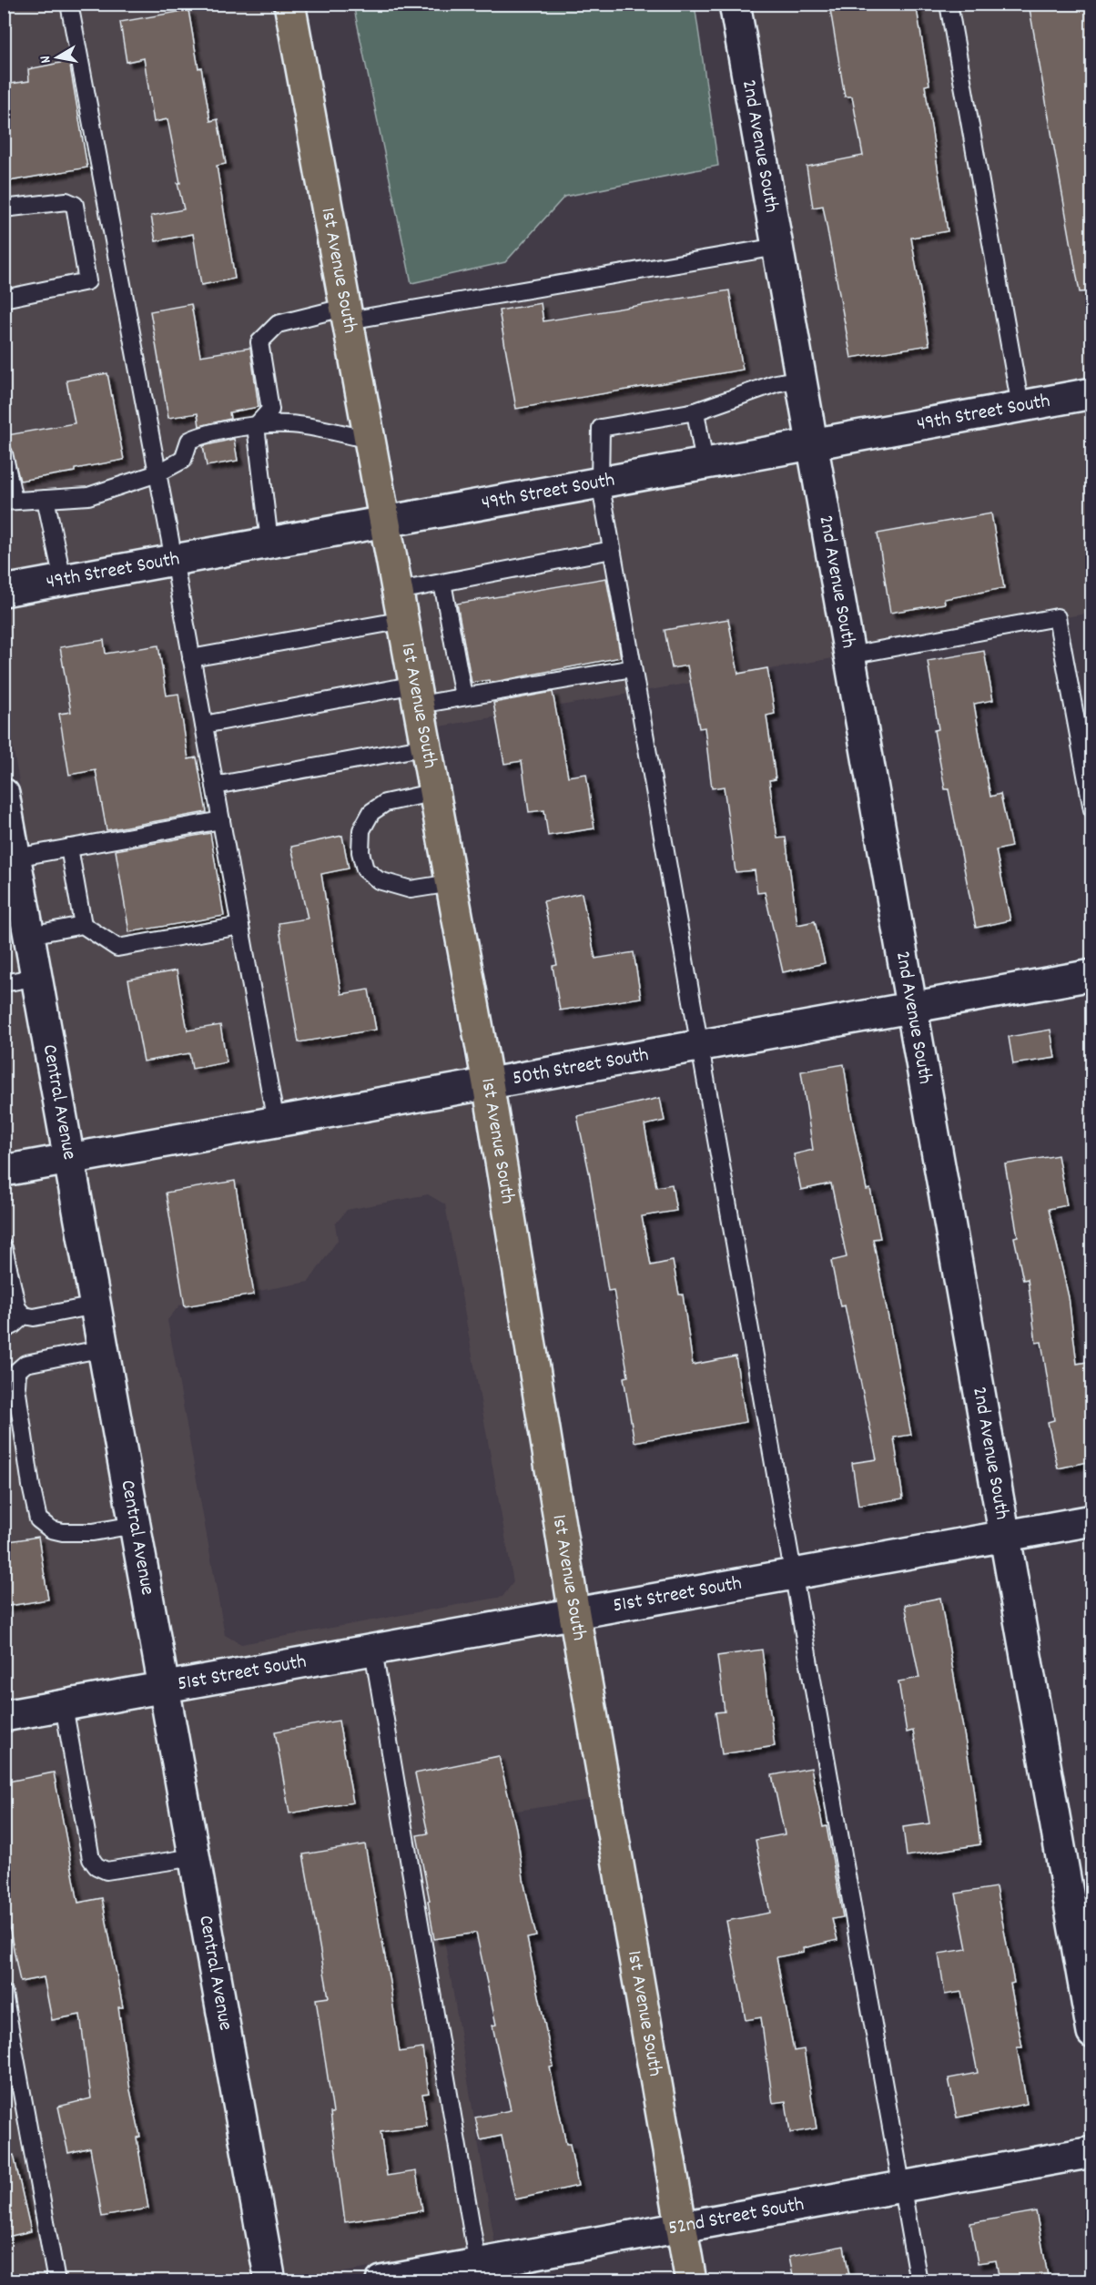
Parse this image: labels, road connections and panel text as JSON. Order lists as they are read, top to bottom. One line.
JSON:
{"streets":{"main road":["1st Avenue South"],"street":["2nd Avenue South","49th Street South","50th Street South","Central Avenue","51st Street South","52nd Street South"]},"crossings":[["2nd Avenue South","49th Street South"],["2nd Avenue South","50th Street South"],["2nd Avenue South","51st Street South"],["1st Avenue South","49th Street South"],["1st Avenue South","50th Street South"],["1st Avenue South","51st Street South"],["1st Avenue South","52nd Street South"],["50th Street South","Central Avenue"],["Central Avenue","51st Street South"]],"north":"left"}
